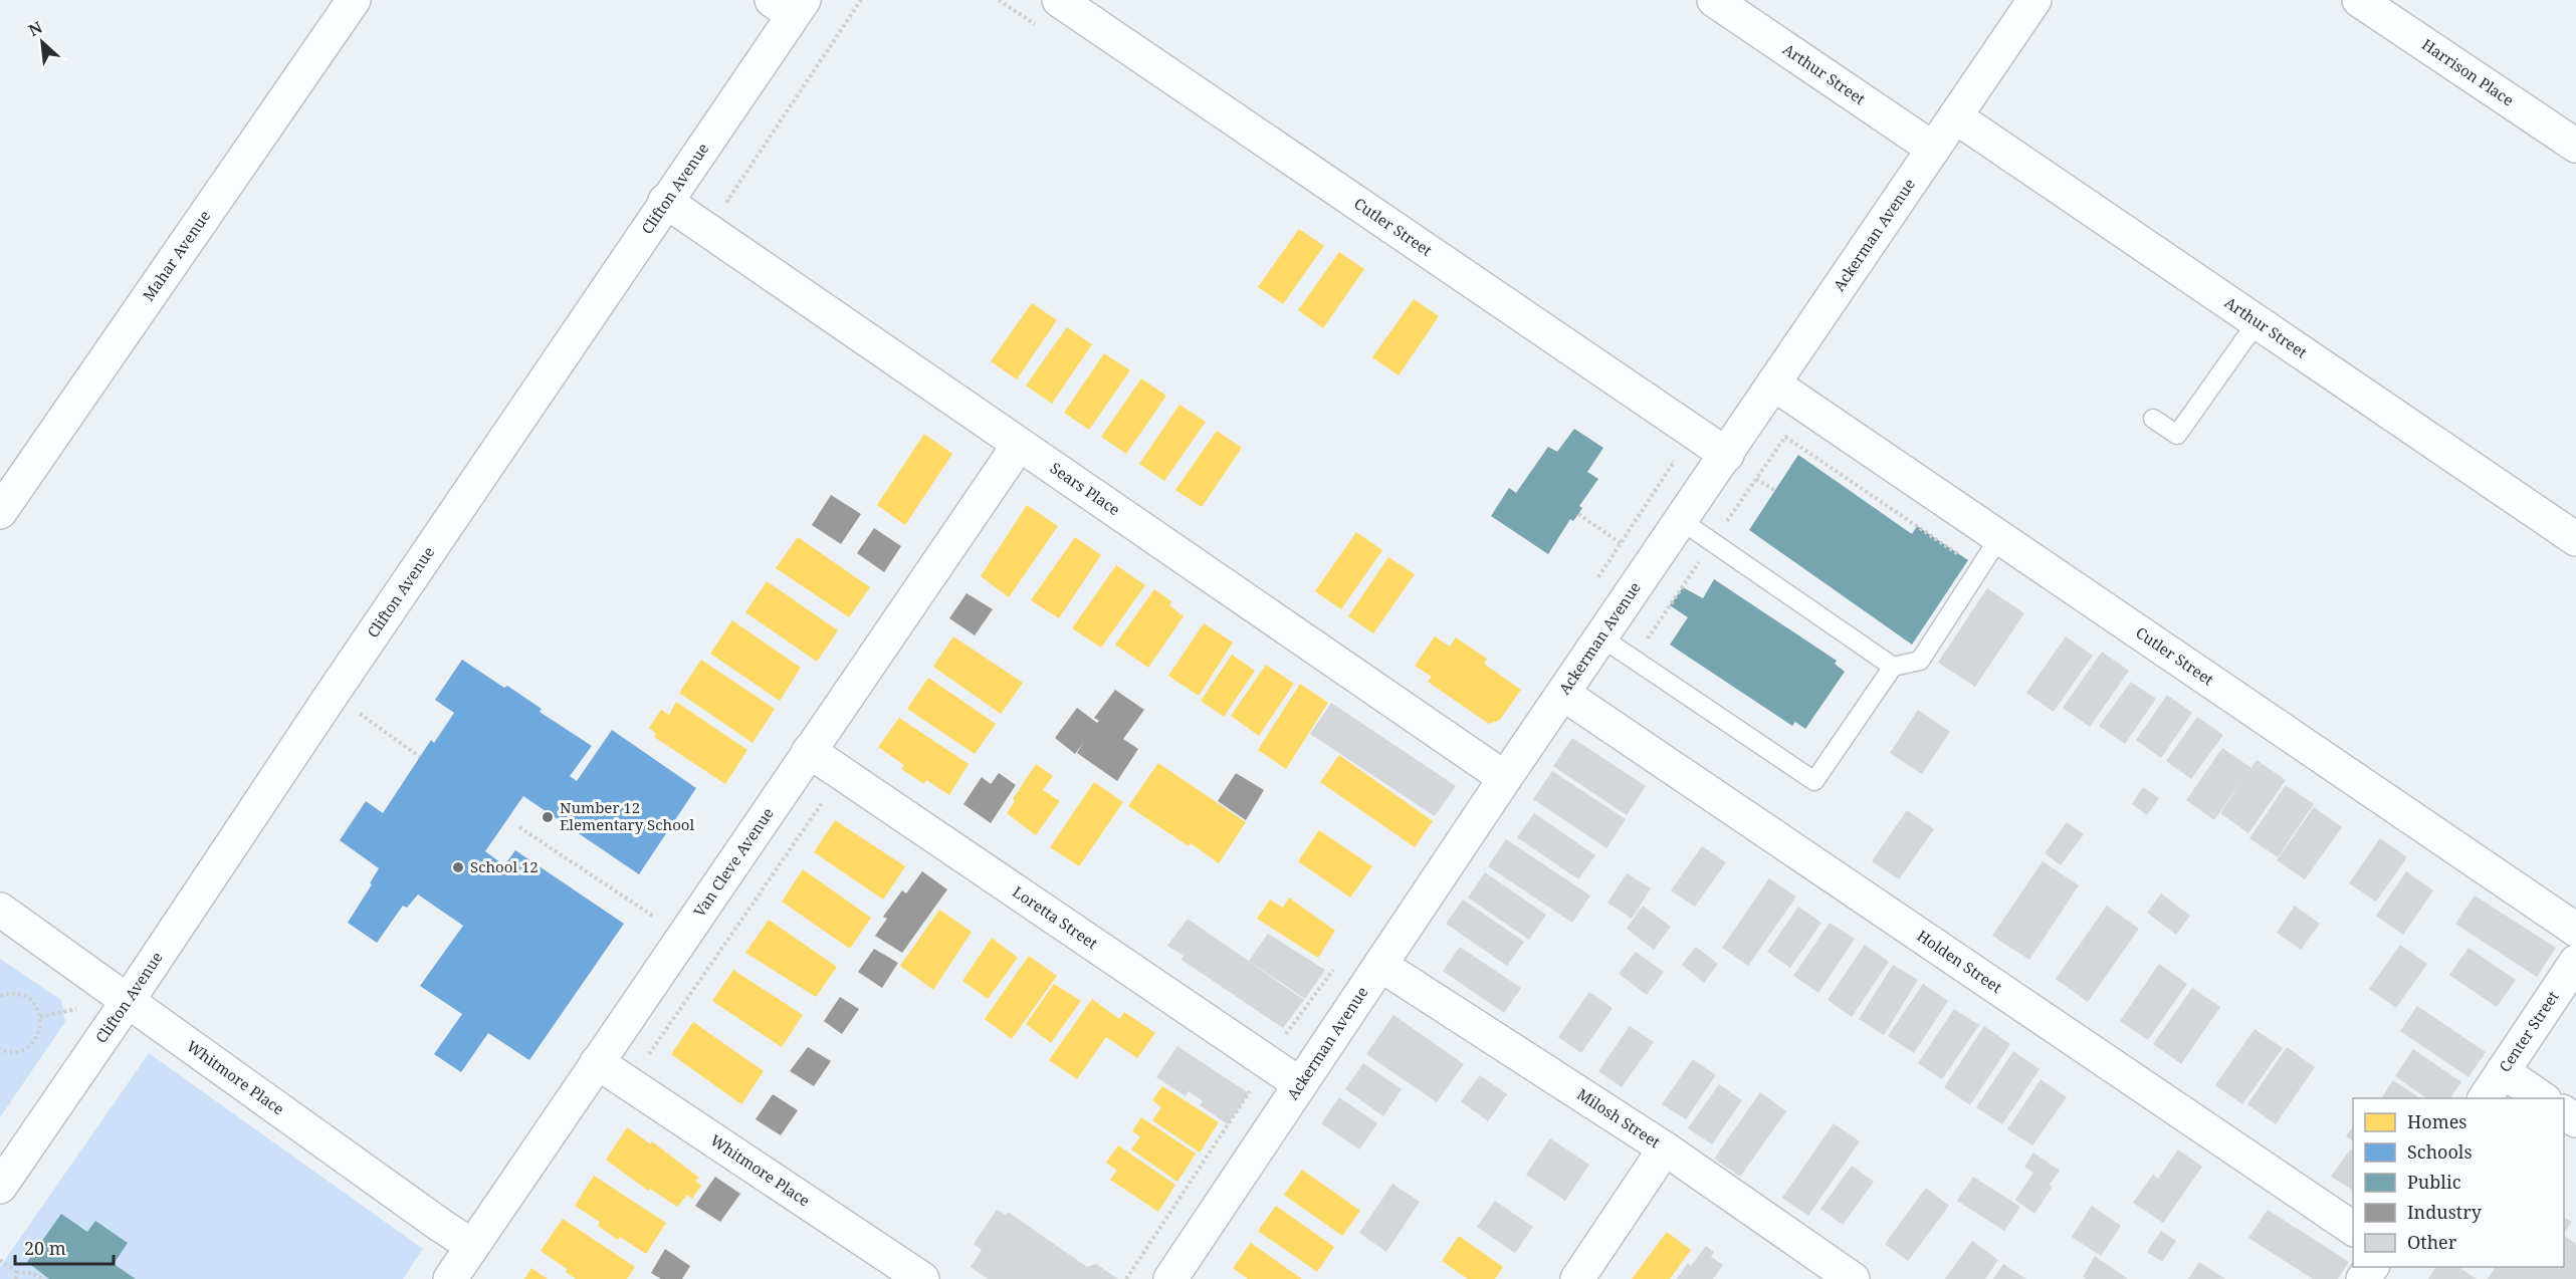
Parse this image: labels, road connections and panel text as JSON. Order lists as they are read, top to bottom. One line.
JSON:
{"streets":{"street":["Harrison Place","Arthur Street","Clifton Avenue","Cutler Street","Ackerman Avenue","Mahar Avenue","Sears Place","Van Cleve Avenue","Loretta Street","Holden Street","Center Street","Whitmore Place","Milosh Street"]},"crossings":[["Arthur Street","Ackerman Avenue"],["Clifton Avenue","Sears Place"],["Clifton Avenue","Whitmore Place"],["Cutler Street","Ackerman Avenue"],["Ackerman Avenue","Sears Place"],["Ackerman Avenue","Loretta Street"],["Ackerman Avenue","Holden Street"],["Ackerman Avenue","Milosh Street"],["Sears Place","Van Cleve Avenue"],["Van Cleve Avenue","Loretta Street"],["Van Cleve Avenue","Whitmore Place"]],"places":["Number 12 Elementary School","School 12"],"legend":["Homes","Schools","Public","Industry","Other"],"scale_bar":"20 m","north":"top left"}
